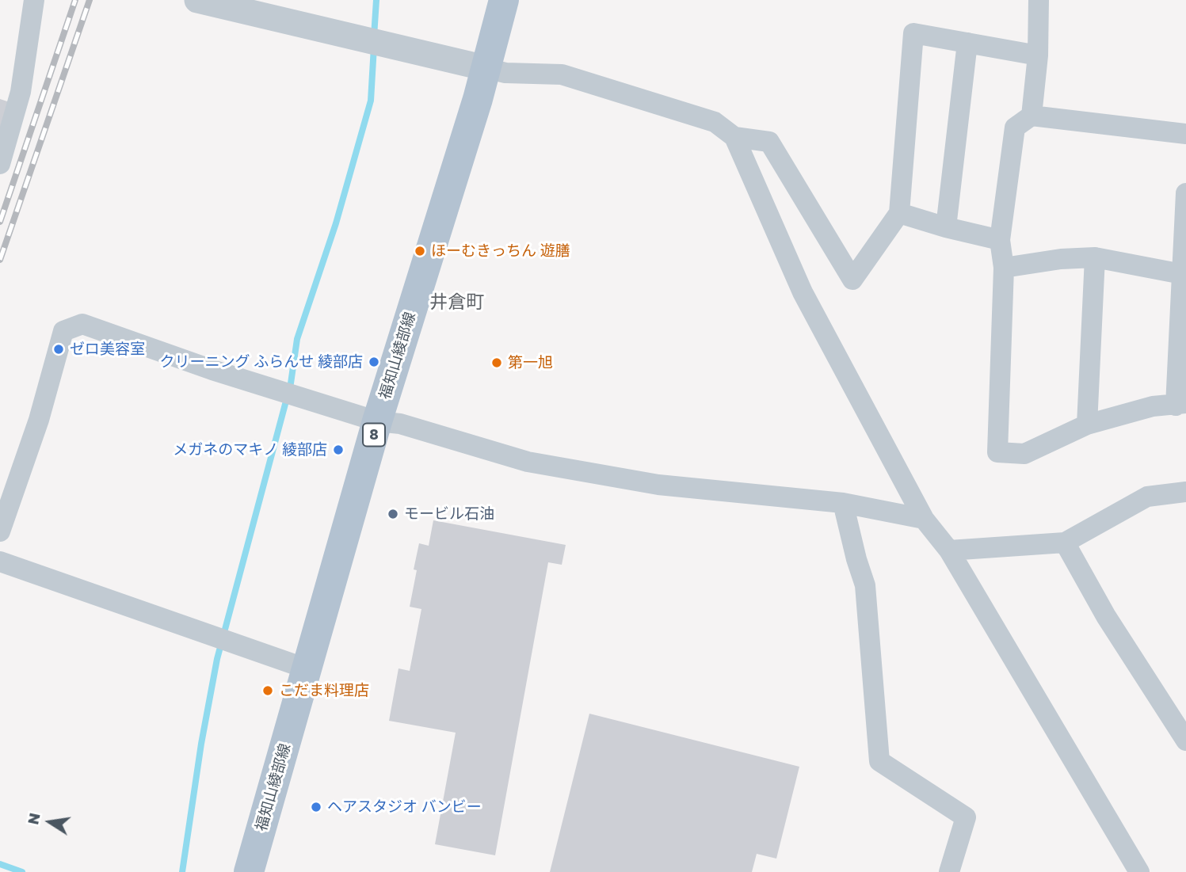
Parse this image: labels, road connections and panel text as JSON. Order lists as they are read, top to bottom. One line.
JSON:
{"streets":{"main road":["福知山綾部線","8"]},"districts":["井倉町"],"places":["ほーむきっちん 遊膳","ゼロ美容室","クリーニング ふらんせ 綾部店","第一旭","メガネのマキノ 綾部店","モービル石油","こだま料理店","ヘアスタジオ バンビー"],"north":"left"}
